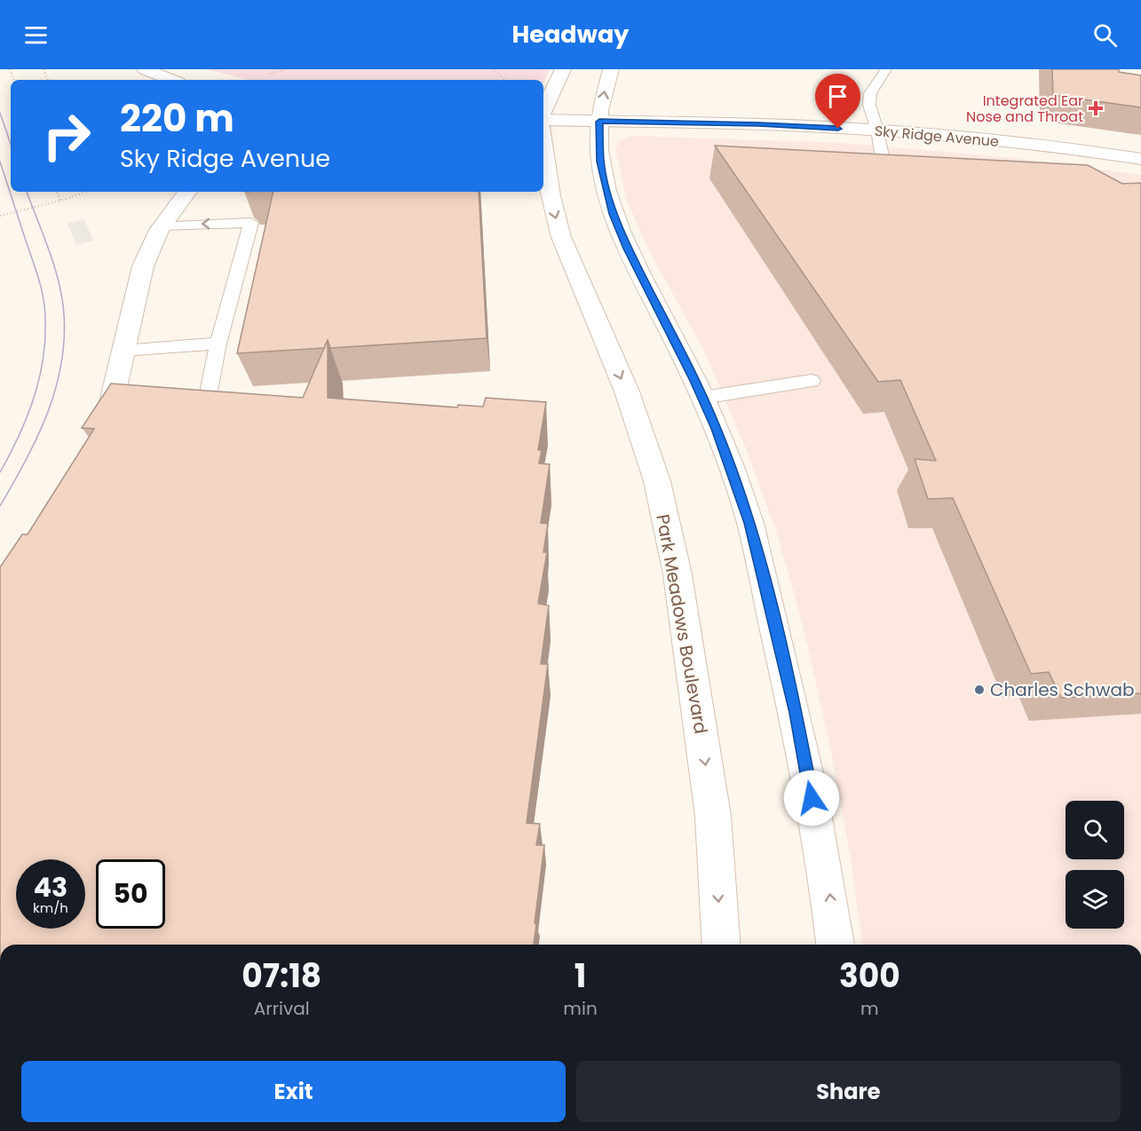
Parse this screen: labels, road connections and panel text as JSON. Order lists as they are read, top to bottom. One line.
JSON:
{"streets":{"main road":["Sky Ridge Avenue","Park Meadows Boulevard"]},"places":{"health":["Integrated Ear Nose and Throat"],"other":["Charles Schwab"]},"page":{"header":"Headway","turn":["220 m","Sky Ridge Avenue"],"speed":"43 km/h","limit":"50","eta":["07:18","Arrival","1","min","300","m"],"buttons":["Exit","Share"]}}
